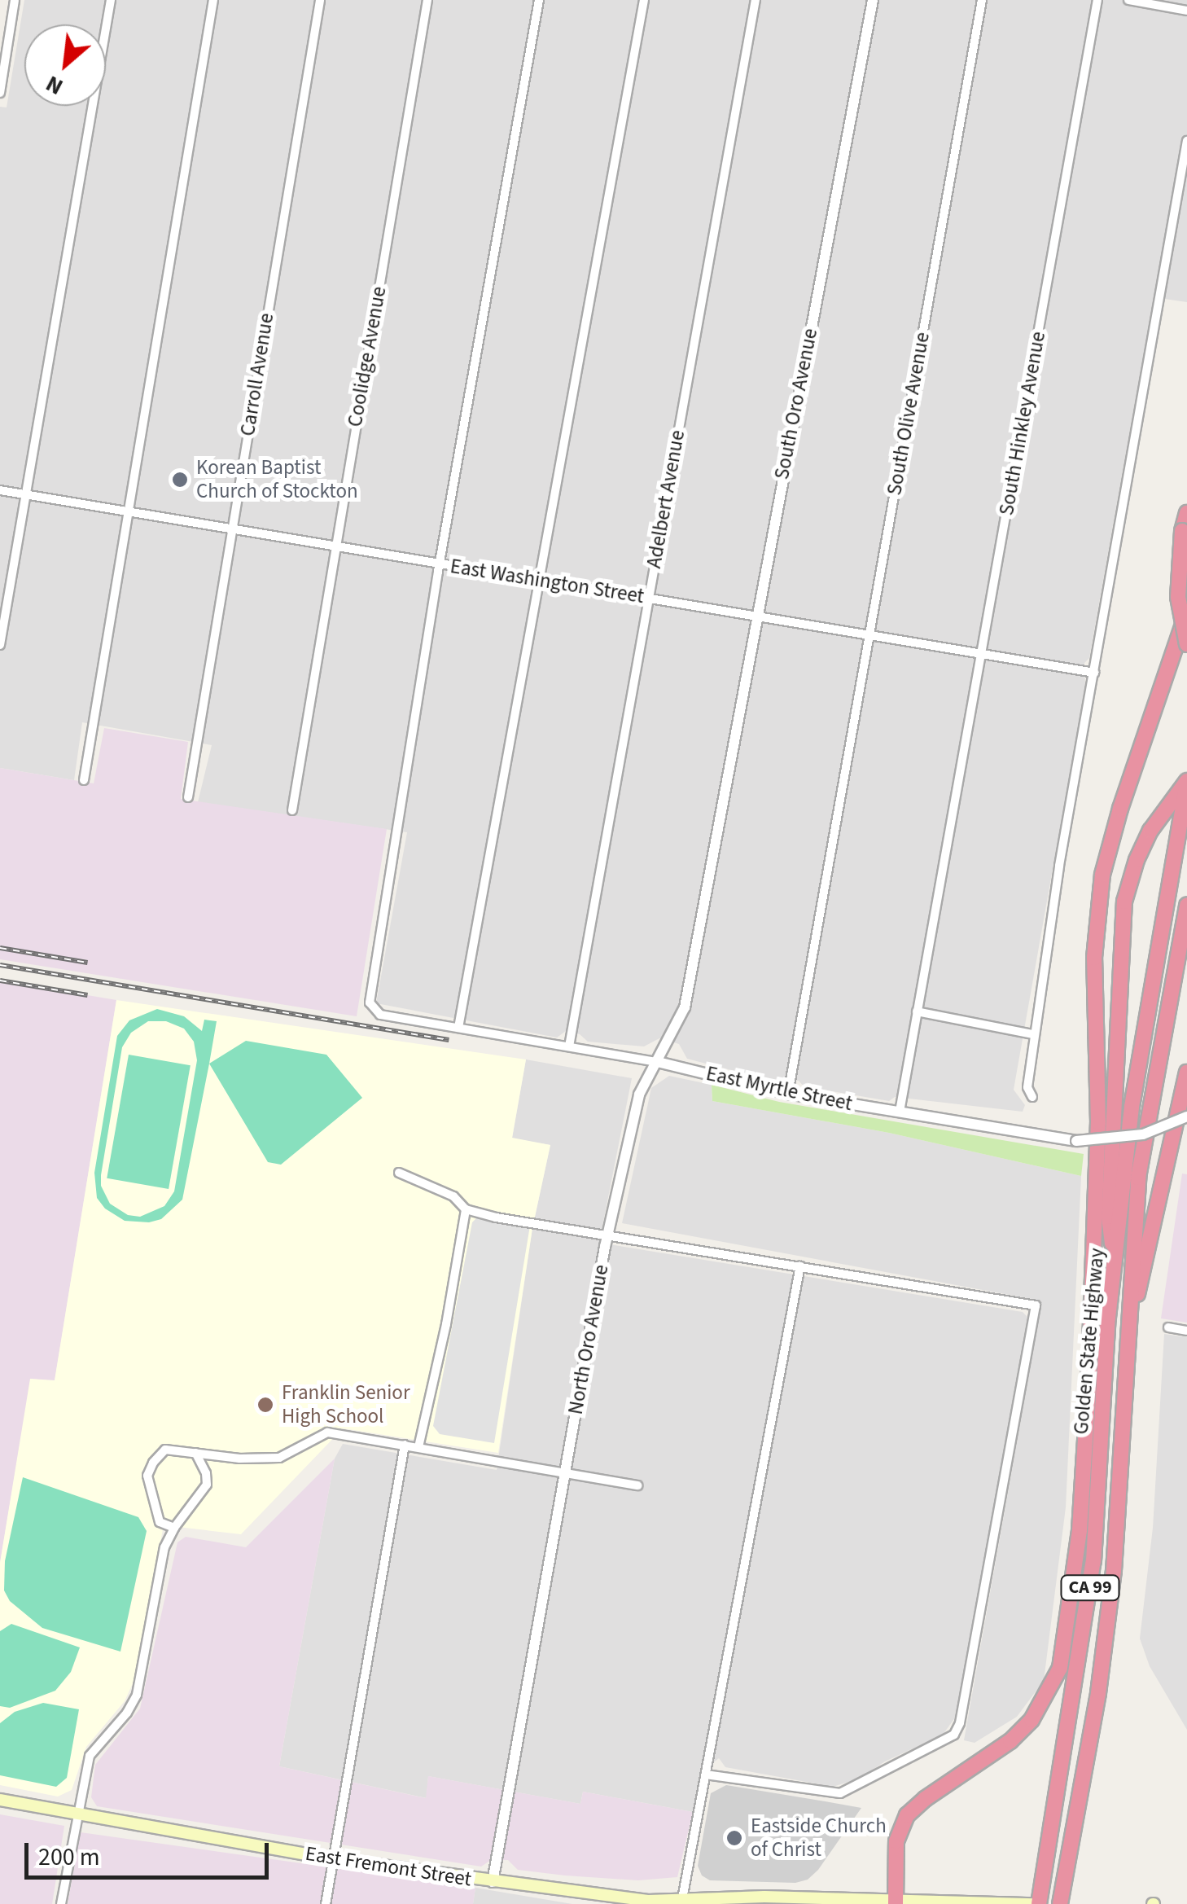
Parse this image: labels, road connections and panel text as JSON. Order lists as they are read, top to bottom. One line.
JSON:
{"streets":{"highway":["Golden State Highway","CA 99"],"main road":["East Fremont Street"],"street":["Coolidge Avenue","Carroll Avenue","South Oro Avenue","South Olive Avenue","South Hinkley Avenue","Adelbert Avenue","East Washington Street","East Myrtle Street","North Oro Avenue"]},"crossings":[["Coolidge Avenue","East Washington Street"],["Carroll Avenue","East Washington Street"],["South Oro Avenue","East Washington Street"],["South Oro Avenue","North Oro Avenue"],["South Olive Avenue","East Washington Street"],["South Olive Avenue","East Myrtle Street"],["South Hinkley Avenue","East Washington Street"],["South Hinkley Avenue","East Myrtle Street"],["Adelbert Avenue","East Washington Street"],["Adelbert Avenue","East Myrtle Street"],["East Washington Street","East Myrtle Street"],["East Myrtle Street","North Oro Avenue"],["North Oro Avenue","East Fremont Street"],["Golden State Highway","East Fremont Street"]],"places":["Korean Baptist Church of Stockton","Franklin Senior High School","Eastside Church of Christ"],"scale_bar":"200 m","north":"bottom left"}
